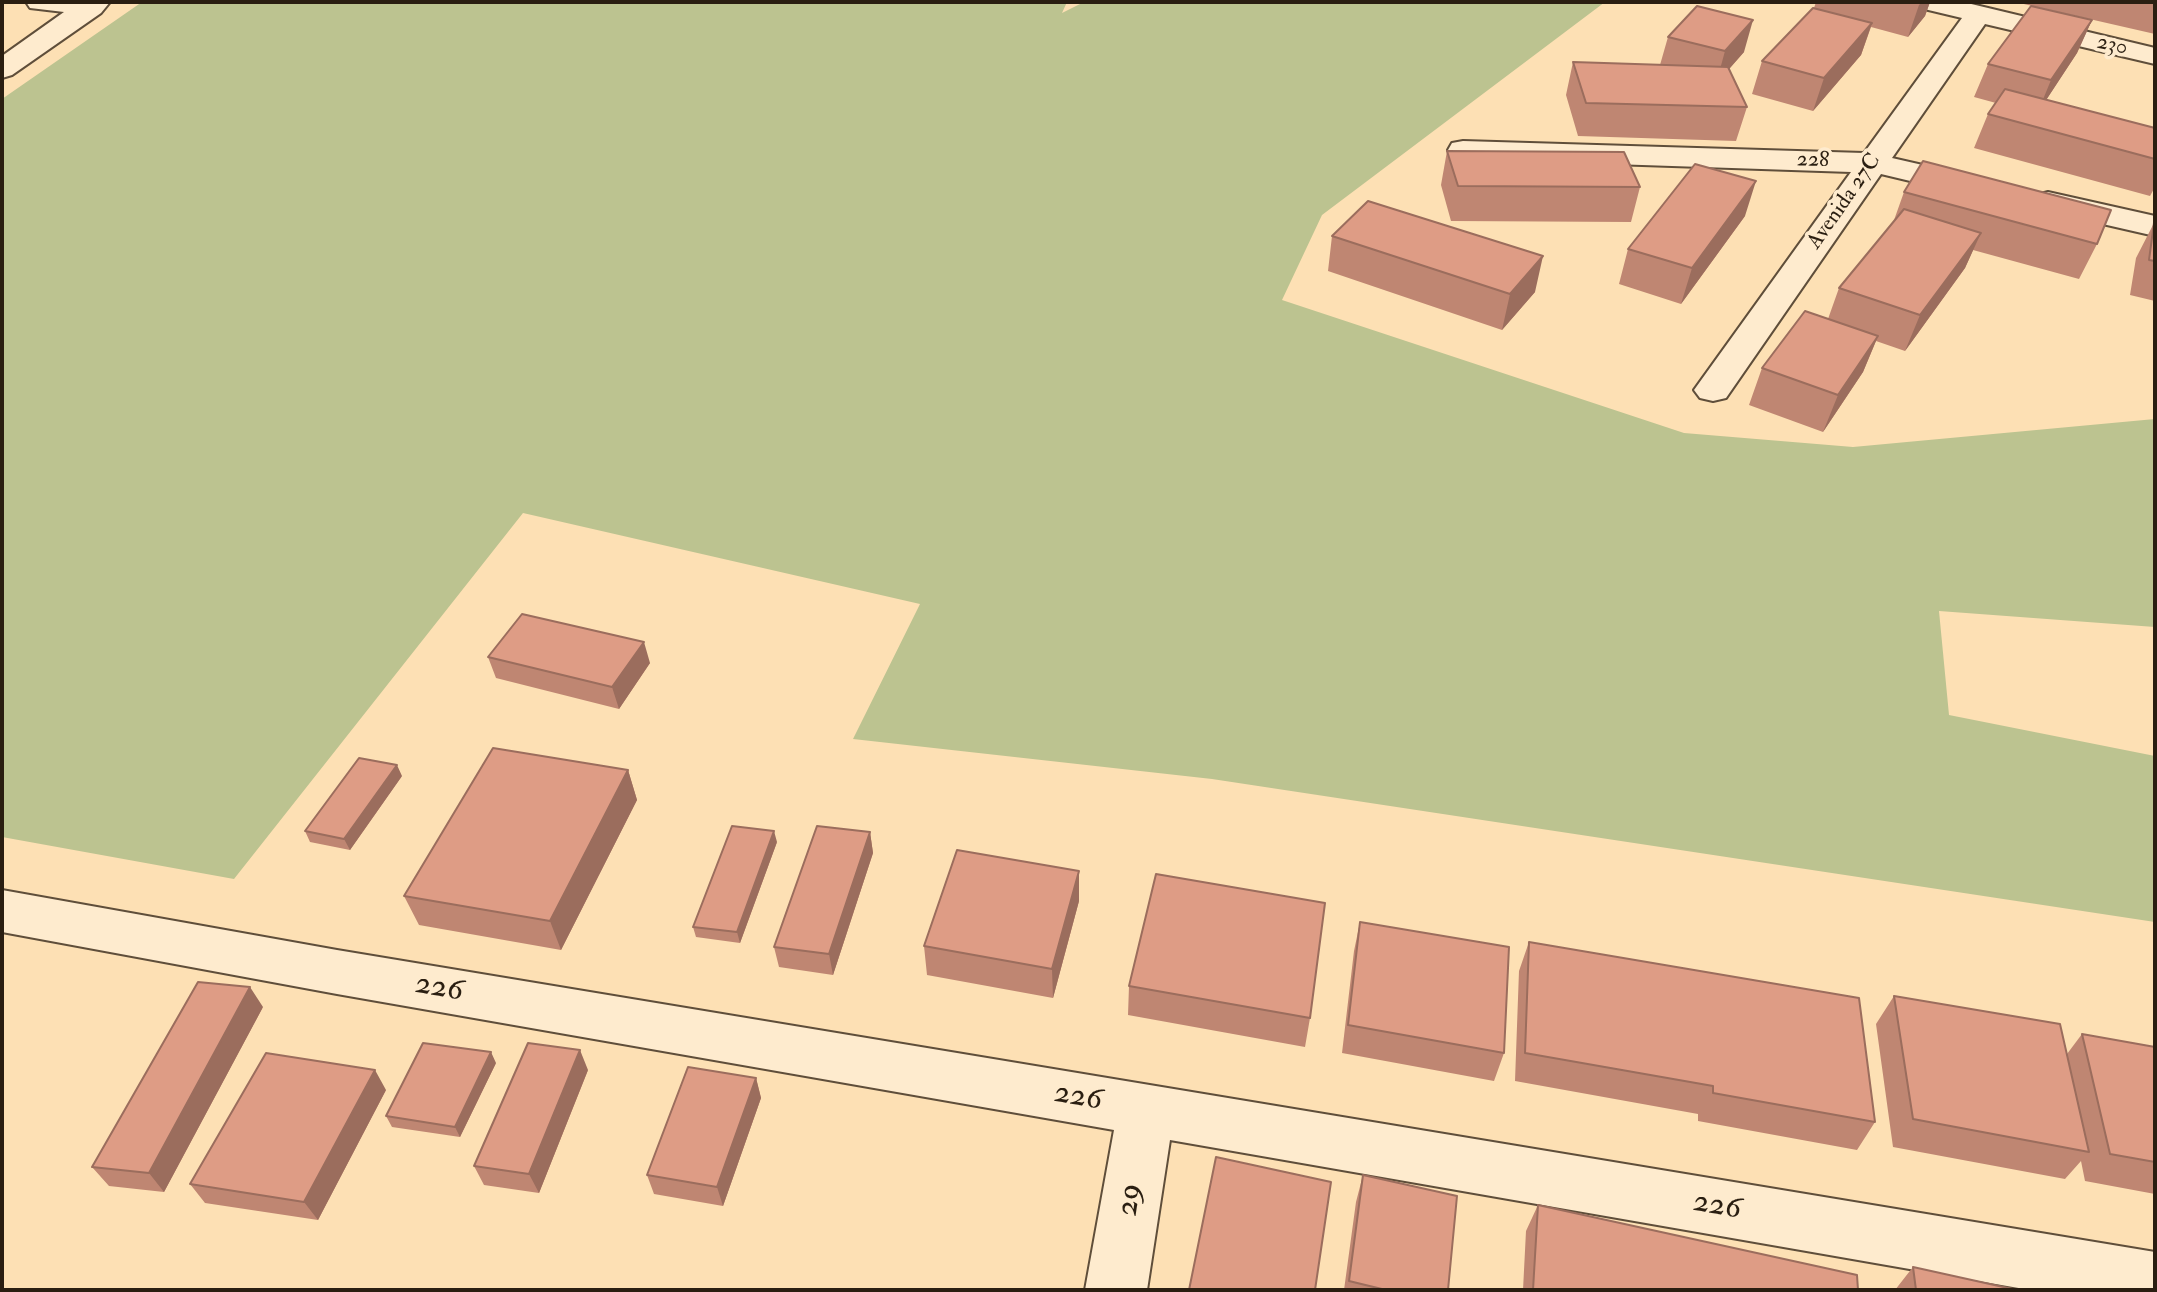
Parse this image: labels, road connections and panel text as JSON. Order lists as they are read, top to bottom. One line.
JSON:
{"streets":{"street":["230","228","Avenida 27C","226","29"]},"crossings":[["230","Avenida 27C"],["228","Avenida 27C"],["226","29"]]}
